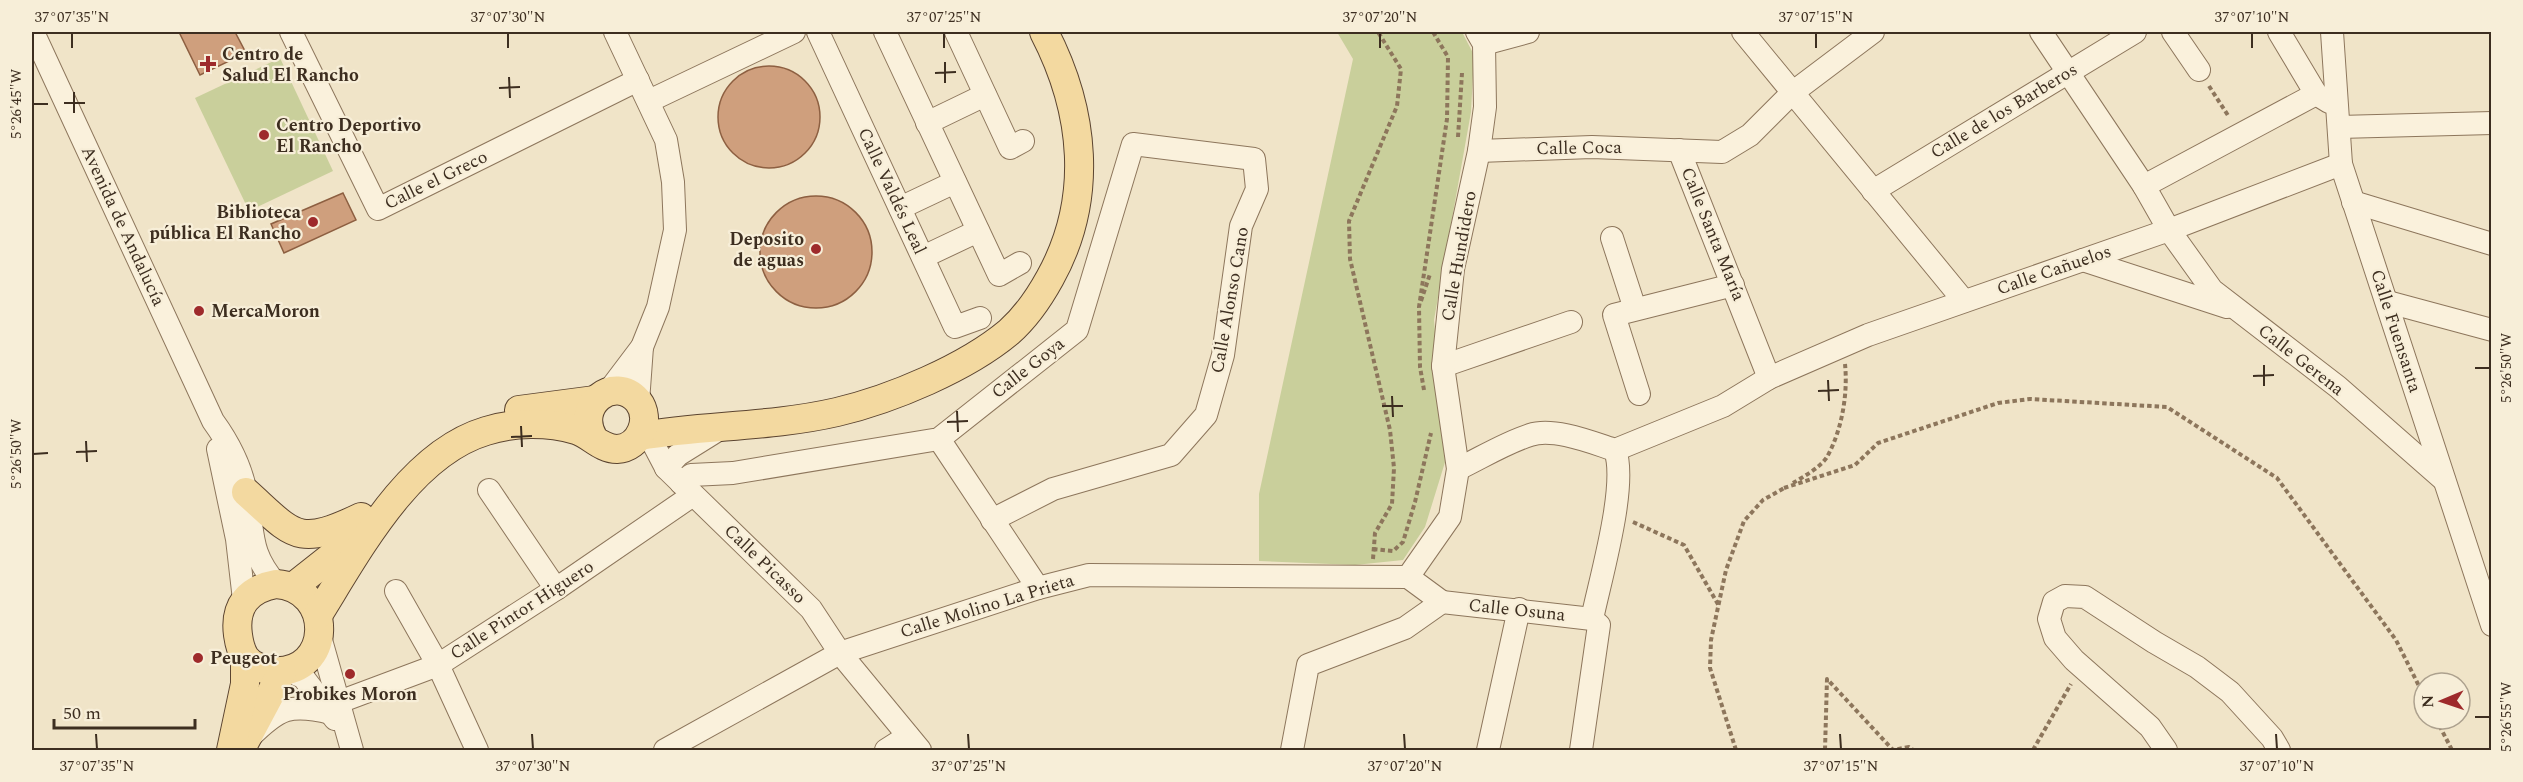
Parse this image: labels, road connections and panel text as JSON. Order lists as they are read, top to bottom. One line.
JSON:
{"streets":{"street":["Calle de los Barberos","Calle Coca","Calle el Greco","Calle Valdés Leal","Avenida de Andalucía","Calle Santa María","Calle Hundidero","Calle Cañuelos","Calle Alonso Cano","Calle Fuensanta","Calle Gerena","Calle Goya","Calle Picasso","Calle Molino La Prieta","Calle Pintor Higuero","Calle Osuna"]},"crossings":[["Calle de los Barberos","Calle Gerena"],["Calle Coca","Calle Santa María"],["Calle Coca","Calle Hundidero"],["Calle Santa María","Calle Cañuelos"],["Calle Hundidero","Calle Molino La Prieta"],["Calle Cañuelos","Calle Fuensanta"],["Calle Cañuelos","Calle Gerena"],["Calle Alonso Cano","Calle Goya"],["Calle Fuensanta","Calle Gerena"],["Calle Goya","Calle Picasso"],["Calle Goya","Calle Pintor Higuero"],["Calle Picasso","Calle Molino La Prieta"],["Calle Picasso","Calle Pintor Higuero"]],"places":{"health":["Centro de Salud El Rancho"],"other":["Centro Deportivo El Rancho","Biblioteca pública El Rancho","Deposito de aguas","MercaMoron","Peugeot","Probikes Moron"]},"scale_bar":"50 m","north":"left","coordinates":["37°07'35\"N","37°07'30\"N","37°07'25\"N","37°07'20\"N","37°07'15\"N","37°07'10\"N","5°26'45\"W","5°26'50\"W","5°26'55\"W"]}
